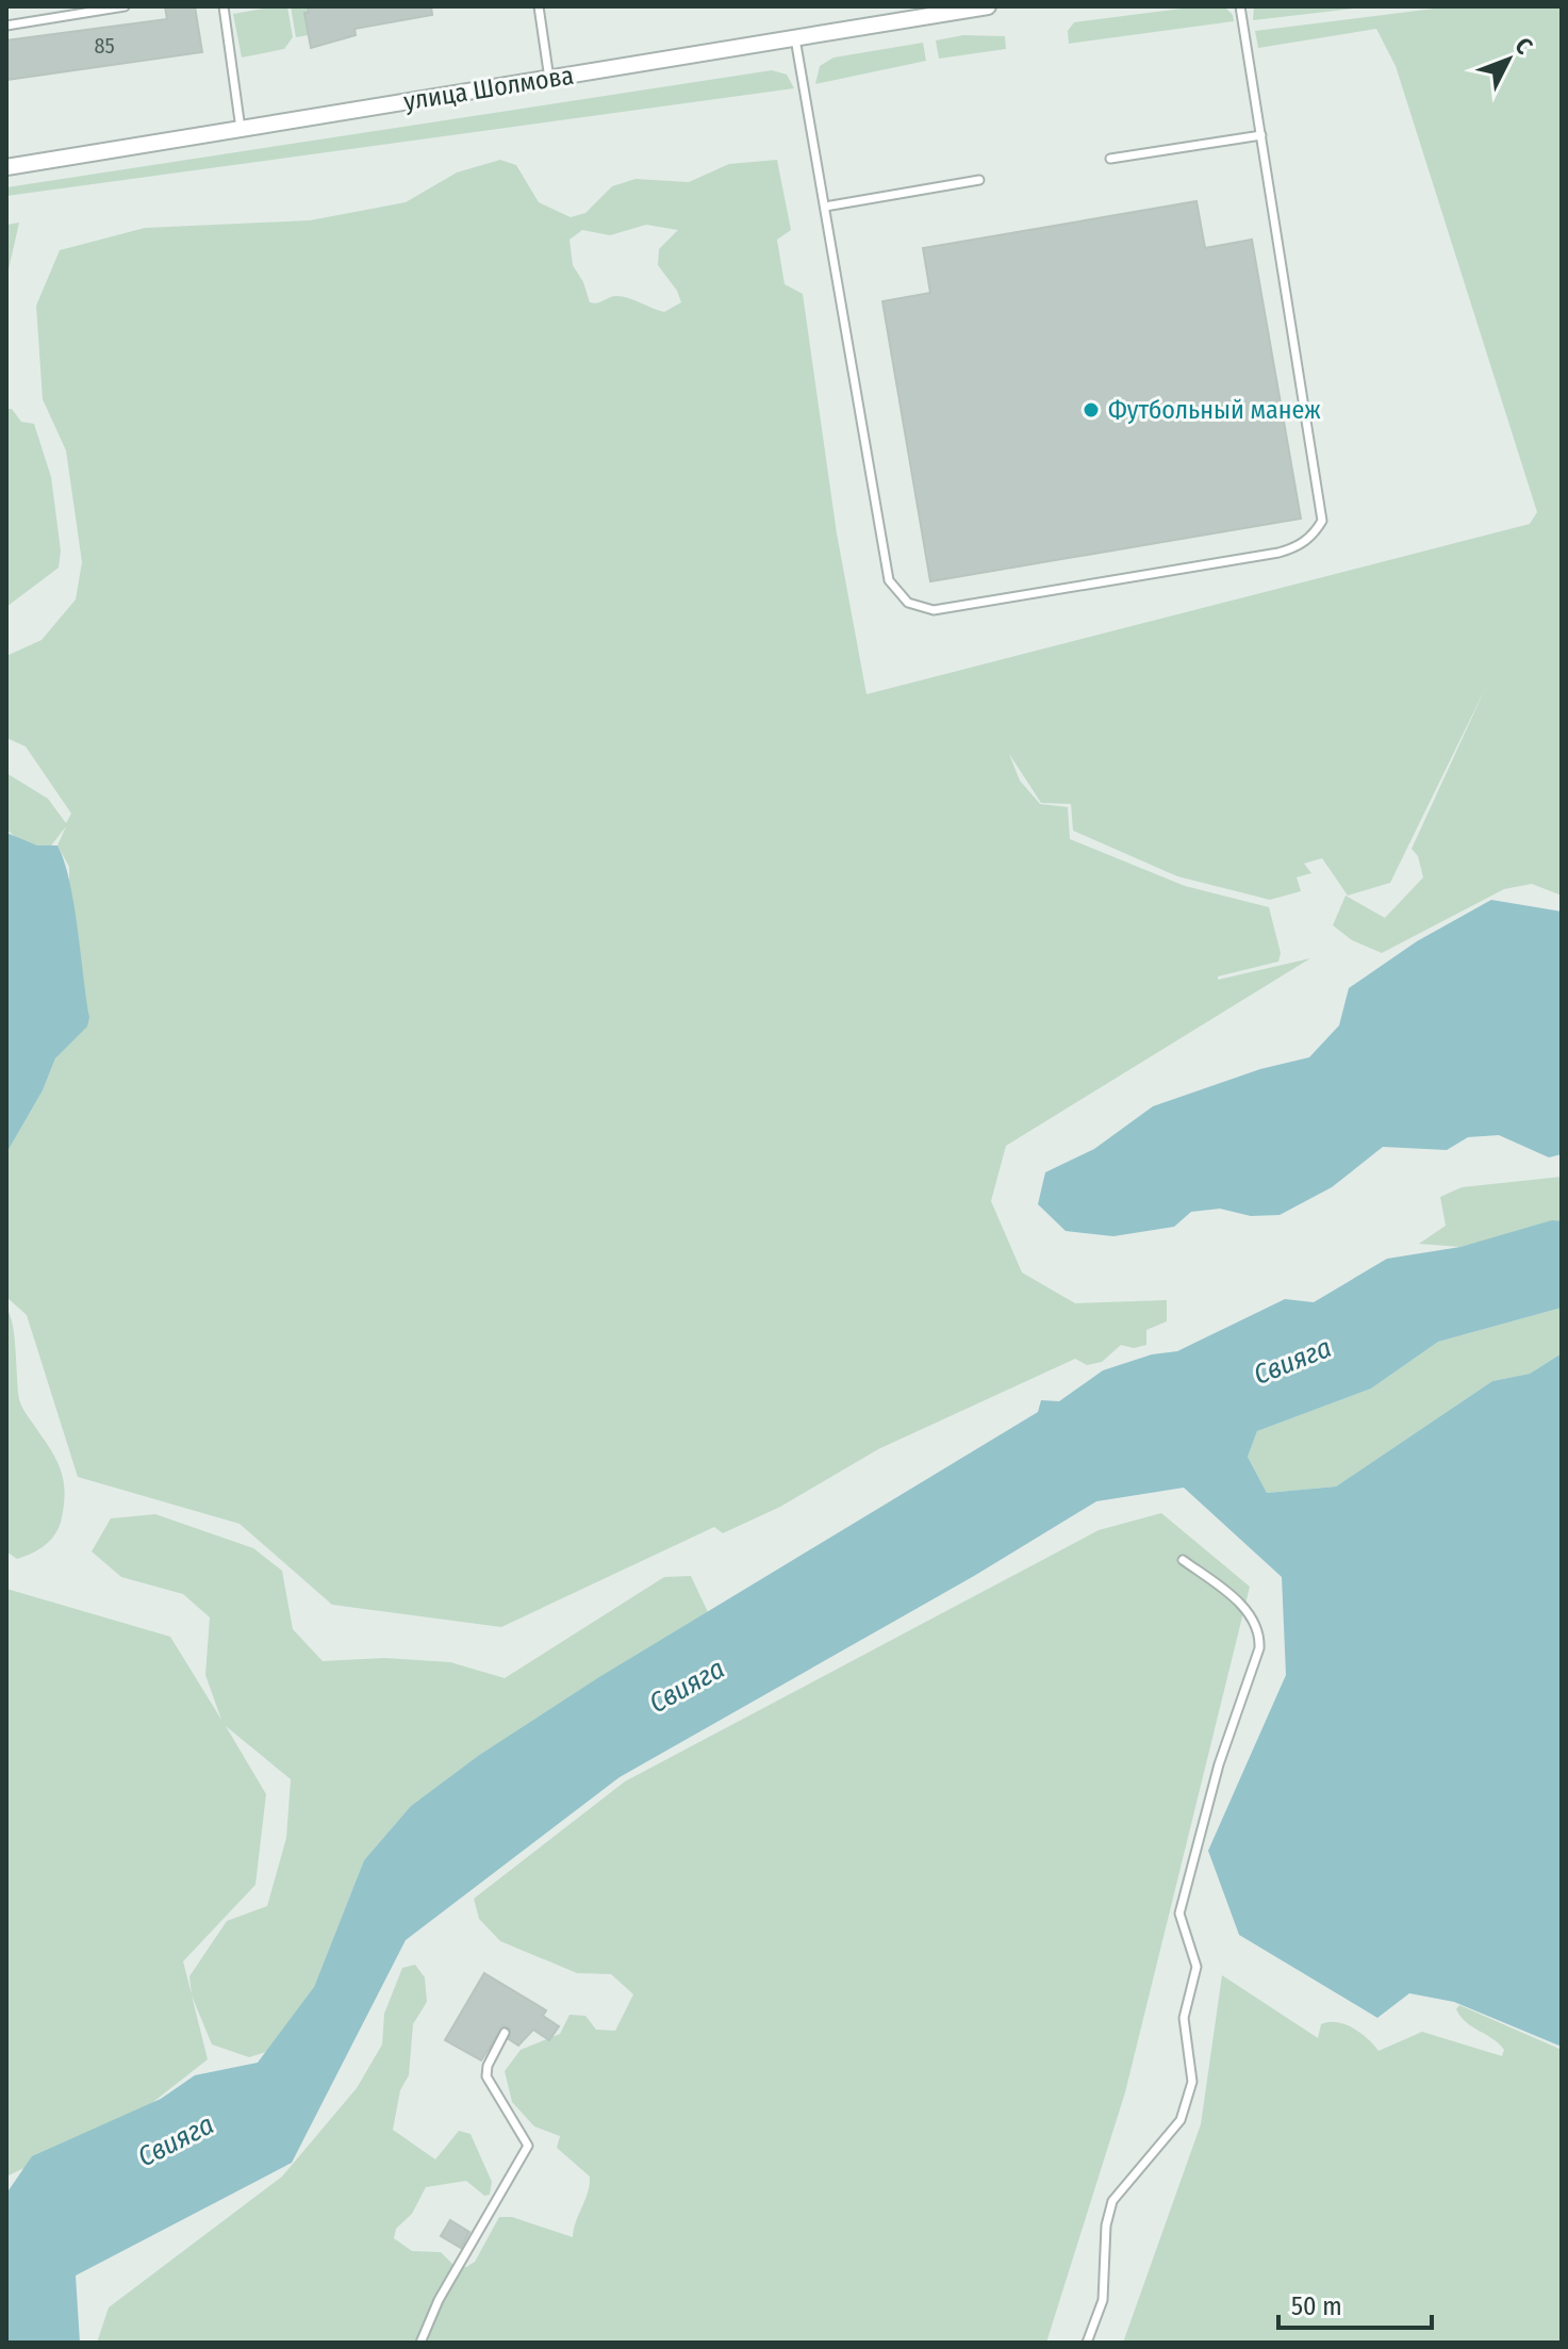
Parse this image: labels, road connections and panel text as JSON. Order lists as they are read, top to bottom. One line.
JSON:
{"streets":{"street":["улица Шолмова"]},"water":["Свияга"],"places":["Футбольный манеж"],"house_numbers":["85"],"scale_bar":"50 m","north":"top right"}
